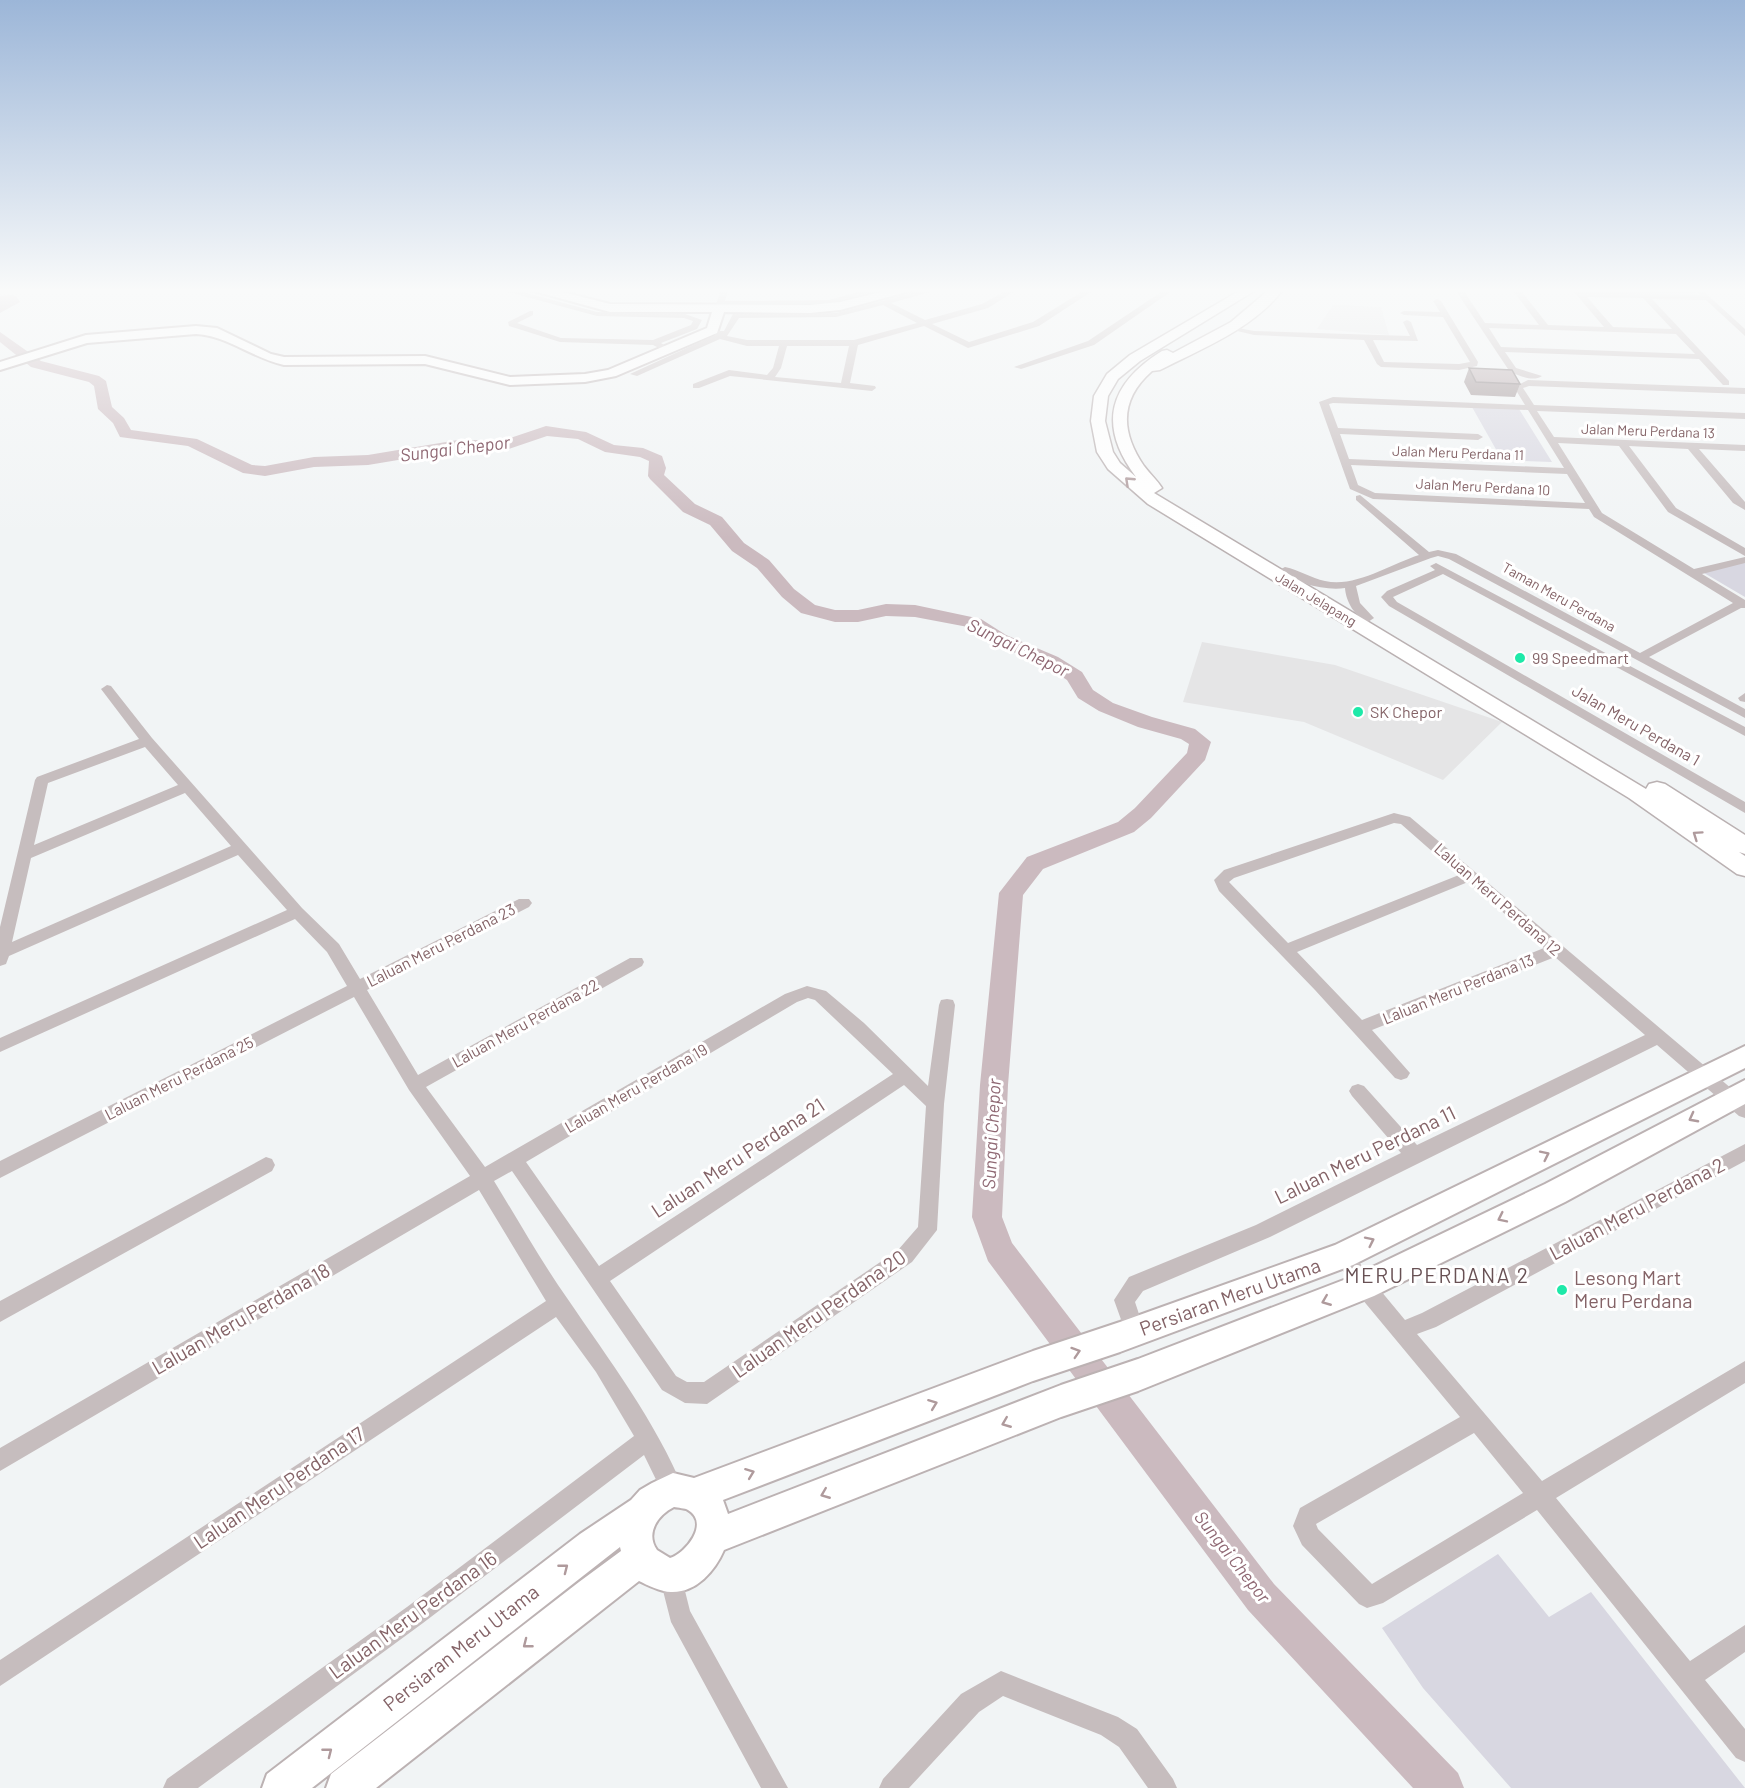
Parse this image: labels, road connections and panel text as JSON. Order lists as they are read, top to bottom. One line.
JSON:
{"streets":{"main road":["Jalan Jelapang"],"street":["Jalan Meru Perdana 13","Jalan Meru Perdana 11","Jalan Meru Perdana 10","Taman Meru Perdana","Jalan Meru Perdana 1","Laluan Meru Perdana 12","Laluan Meru Perdana 23","Laluan Meru Perdana 13","Laluan Meru Perdana 22","Laluan Meru Perdana 25","Laluan Meru Perdana 19","Laluan Meru Perdana 11","Laluan Meru Perdana 21","Laluan Meru Perdana 2","Persiaran Meru Utama","Laluan Meru Perdana 20","Laluan Meru Perdana 18","Laluan Meru Perdana 17","Laluan Meru Perdana 16"]},"crossings":[["Jalan Meru Perdana 11","Jalan Meru Perdana 10"],["Taman Meru Perdana","Jalan Jelapang"],["Laluan Meru Perdana 12","Laluan Meru Perdana 13"],["Laluan Meru Perdana 12","Laluan Meru Perdana 11"],["Laluan Meru Perdana 12","Persiaran Meru Utama"],["Laluan Meru Perdana 23","Laluan Meru Perdana 25"],["Laluan Meru Perdana 19","Laluan Meru Perdana 21"],["Laluan Meru Perdana 19","Laluan Meru Perdana 18"],["Laluan Meru Perdana 11","Persiaran Meru Utama"],["Laluan Meru Perdana 21","Laluan Meru Perdana 20"]],"districts":["MERU PERDANA 2"],"water":["Sungai Chepor"],"places":["99 Speedmart","SK Chepor","Lesong Mart Meru Perdana"]}
